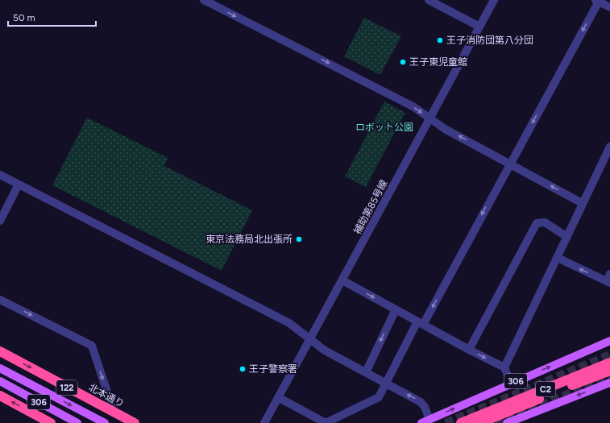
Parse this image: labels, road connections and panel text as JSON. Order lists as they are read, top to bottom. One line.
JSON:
{"streets":{"highway":["122","C2","北本通り"],"main road":["306"],"street":["補助第85号線"]},"parks":["ロボット公園"],"places":["王子消防団第八分団","王子東児童館","東京法務局北出張所","王子警察署"],"scale_bar":"50 m"}
